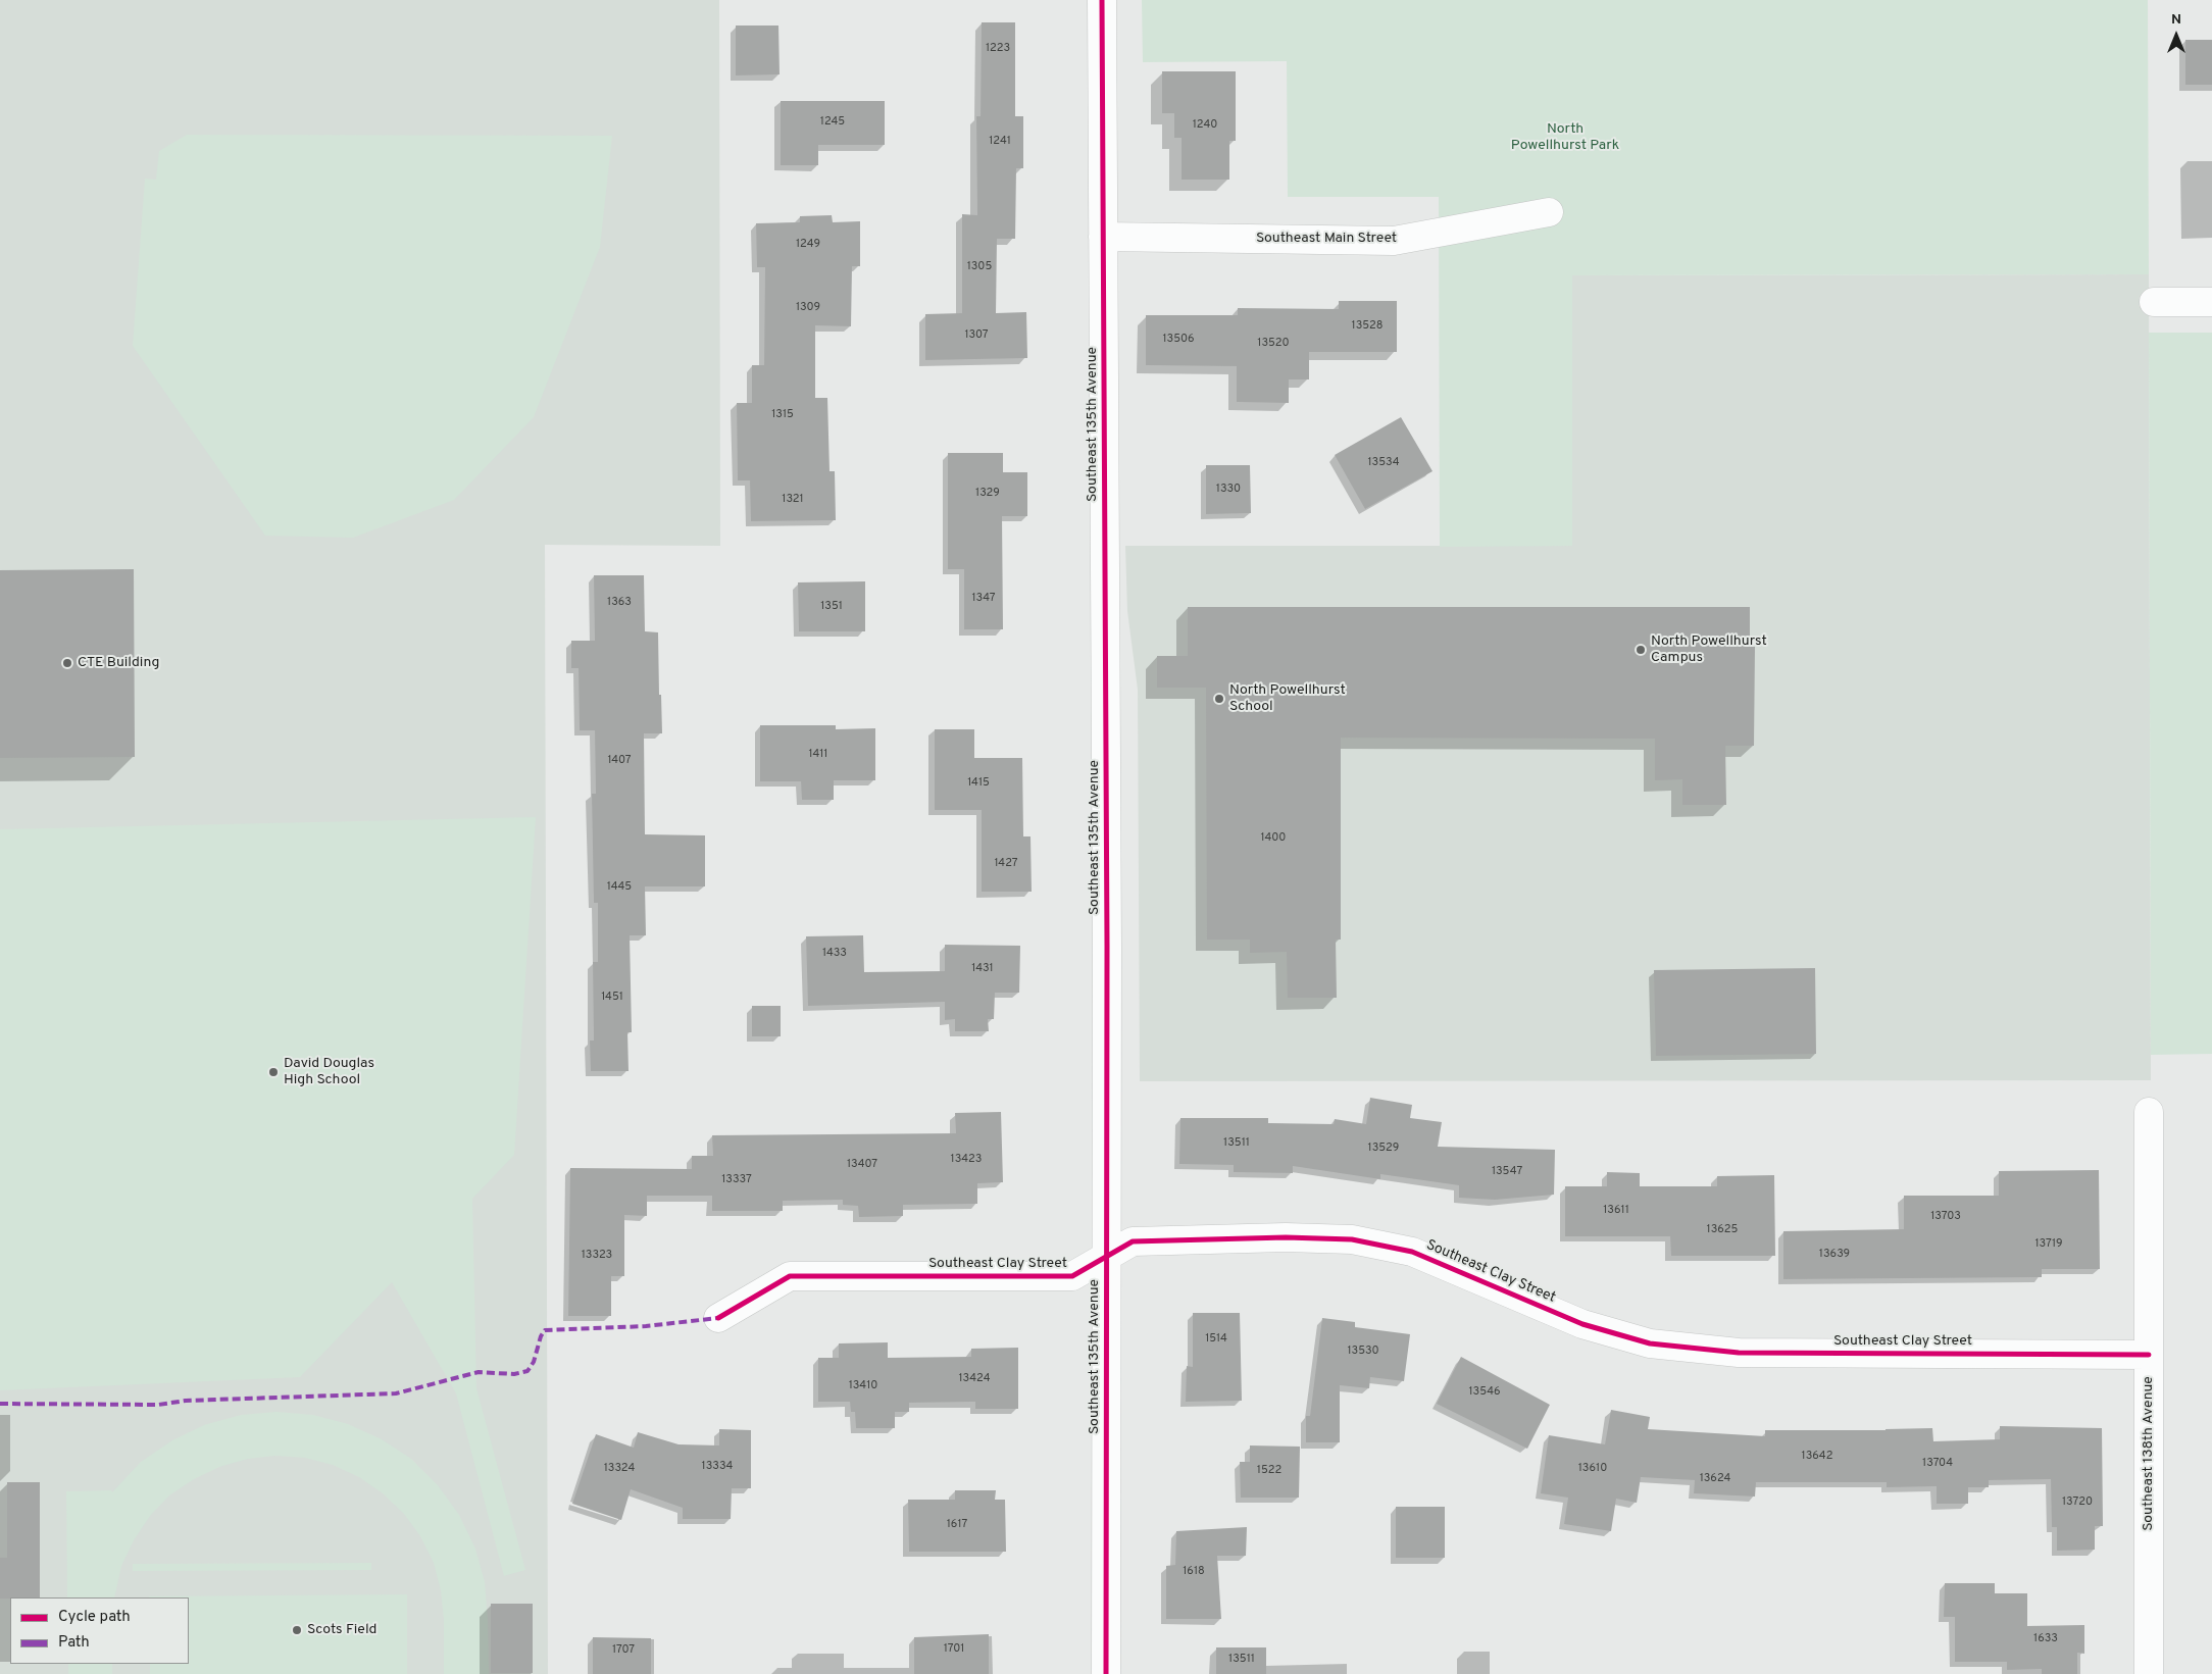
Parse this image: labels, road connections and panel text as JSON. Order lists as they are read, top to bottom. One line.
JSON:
{"streets":{"street":["Southeast Main Street","Southeast 135th Avenue","Southeast Clay Street","Southeast 138th Avenue"]},"crossings":[["Southeast Main Street","Southeast 135th Avenue"],["Southeast 135th Avenue","Southeast Clay Street"],["Southeast Clay Street","Southeast 138th Avenue"]],"parks":["North Powellhurst Park"],"places":["North Powellhurst Campus","CTE Building","North Powellhurst School","David Douglas High School","Scots Field"],"house_numbers":["1223","1245","1240","1241","1249","1305","1309","13528","1307","13506","13520","1315","13534","1330","1329","1321","1347","1363","1351","1411","1407","1415","1400","1427","1445","1433","1431","1451","13511","13529","13423","13407","13547","13337","13611","13703","13625","13719","13639","13323","1514","13530","13424","13410","13546","13642","13704","13334","13324","13610","1522","13624","13720","1617","1618","1633","1701","1707","13511"],"legend":["Cycle path","Path"],"north":"top"}
